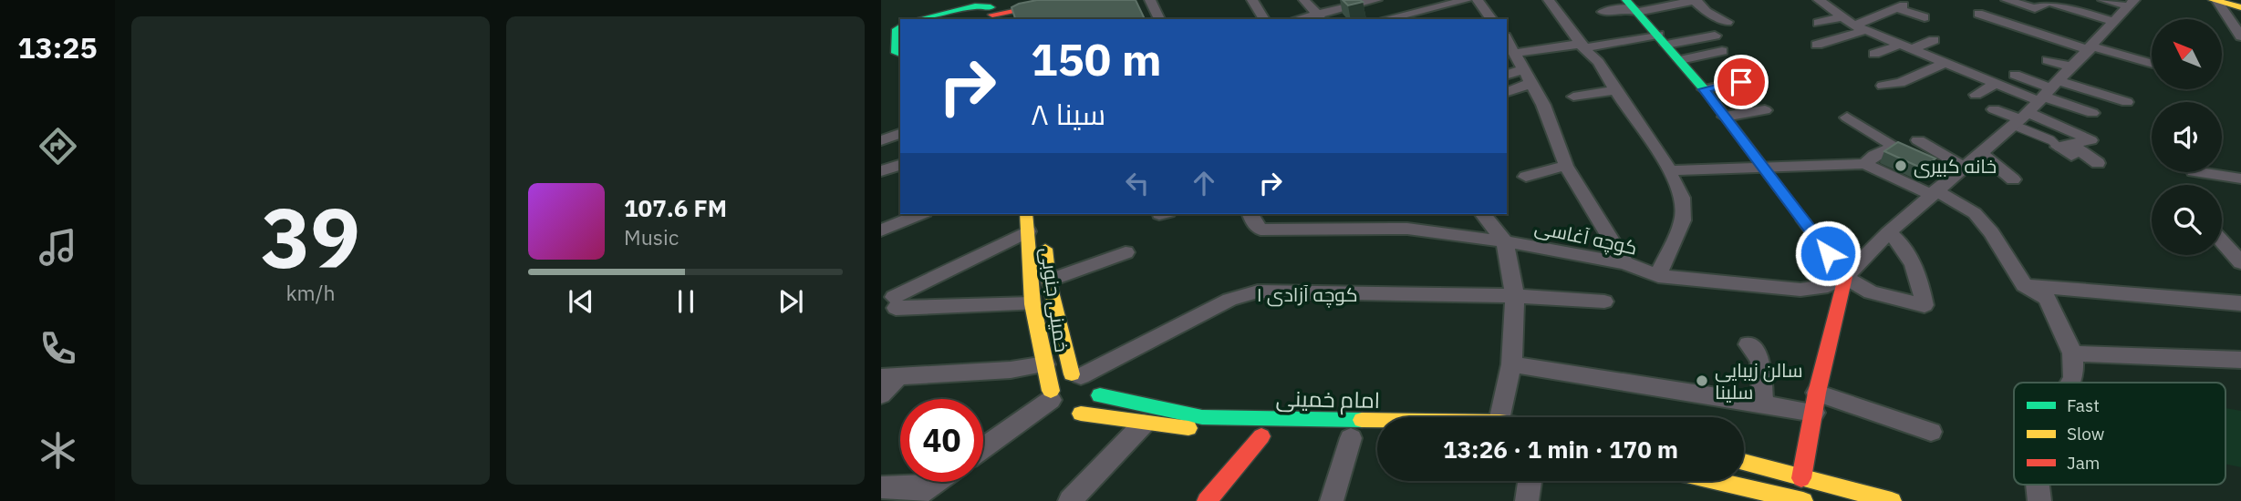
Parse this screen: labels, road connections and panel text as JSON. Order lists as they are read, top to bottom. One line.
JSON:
{"streets":{"main road":["خمینی جنوبی","امام خمینی"],"street":["کوچه آغاسی","کوچه آزادی ۱"]},"crossings":[["کوچه آزادی ۱","خمینی جنوبی"]],"places":["خانه کبیری","سالن زیبایی سلینا"],"legend":["Fast","Slow","Jam"],"north":"top left","page":{"tabs":"13:25","tile":["39","km/h"],"turn":["150 m","سینا ۸"],"song":["107.6 FM","Music"],"limit":"40","trip":"13:26 · 1 min · 170 m"}}
